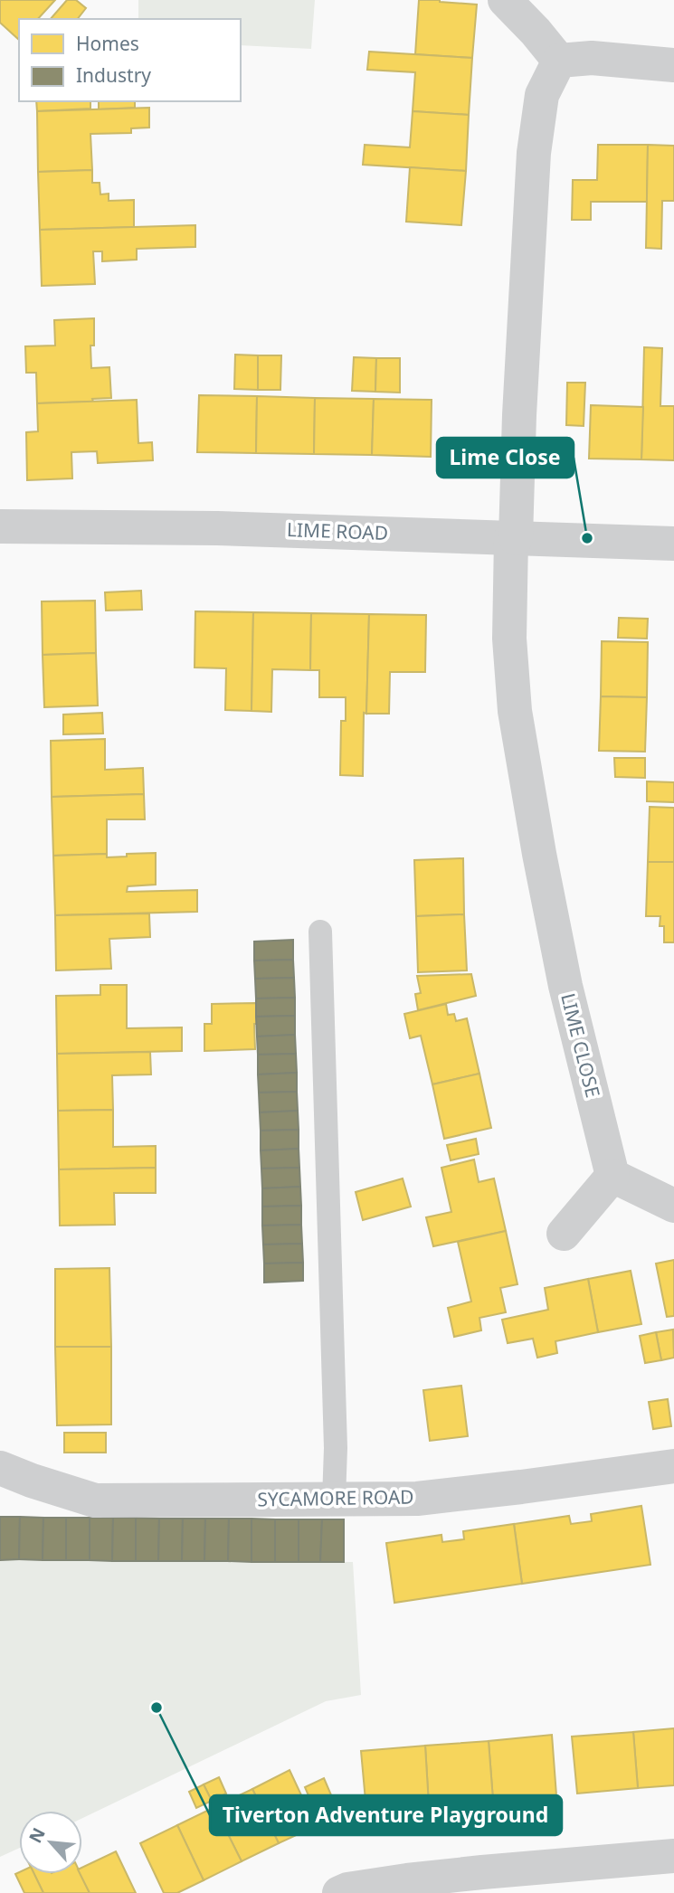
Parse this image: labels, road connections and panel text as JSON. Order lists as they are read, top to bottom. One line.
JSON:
{"streets":{"street":["LIME ROAD","LIME CLOSE","SYCAMORE ROAD"]},"crossings":[["LIME ROAD","LIME CLOSE"]],"places":["Lime Close","Tiverton Adventure Playground"],"legend":["Homes","Industry"],"north":"top left"}
